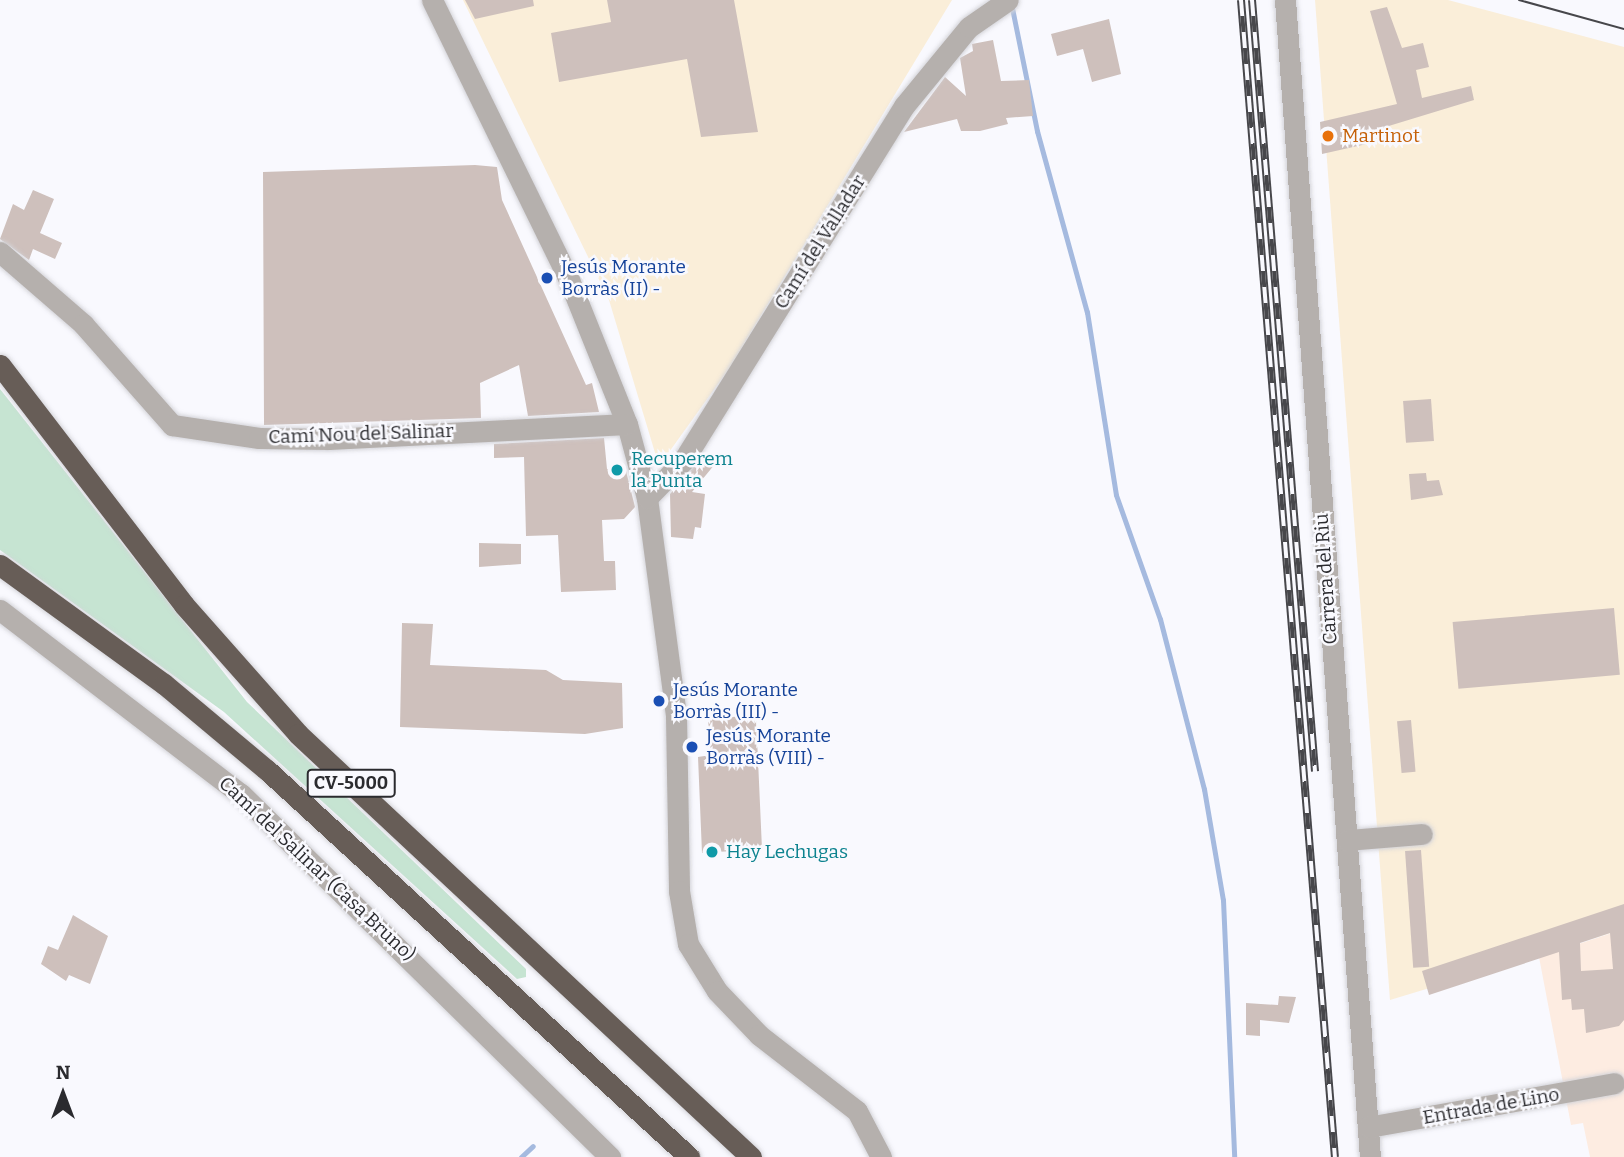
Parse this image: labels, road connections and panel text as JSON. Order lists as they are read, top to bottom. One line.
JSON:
{"streets":{"highway":["CV-5000"],"street":["Camí del Valladar","Camí Nou del Salinar","Carrera del Riu","Camí del Salinar (Casa Bruno)","Entrada de Lino"]},"crossings":[["Carrera del Riu","Entrada de Lino"]],"places":["Martinot","Jesús Morante Borràs (II) -","Recuperem la Punta","Jesús Morante Borràs (III) -","Jesús Morante Borràs (VIII) -","Hay Lechugas"],"north":"top"}
